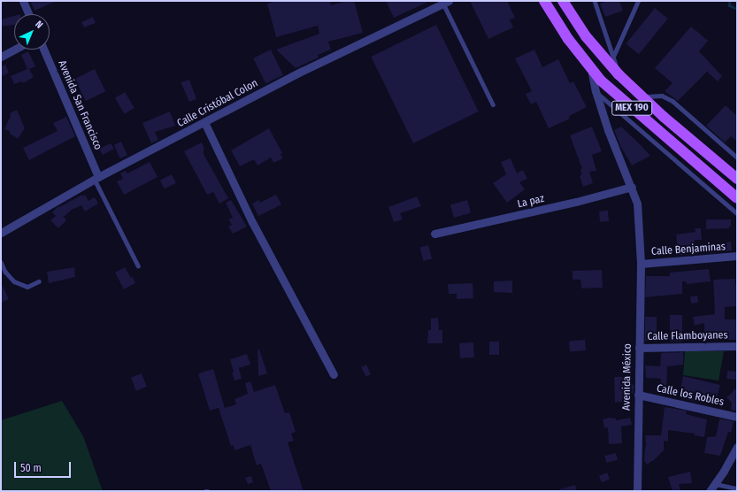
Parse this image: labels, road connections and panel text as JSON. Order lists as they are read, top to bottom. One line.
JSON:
{"streets":{"main road":["MEX 190"],"street":["Calle Cristóbal Colon","Avenida San Francisco","La paz","Calle Benjaminas","Calle Flamboyanes","Avenida México","Calle los Robles"]},"crossings":[["Calle Cristóbal Colon","Avenida San Francisco"],["MEX 190","Avenida México"],["La paz","Avenida México"],["Calle Benjaminas","Avenida México"],["Calle Flamboyanes","Avenida México"],["Avenida México","Calle los Robles"]],"scale_bar":"50 m","north":"top right"}
